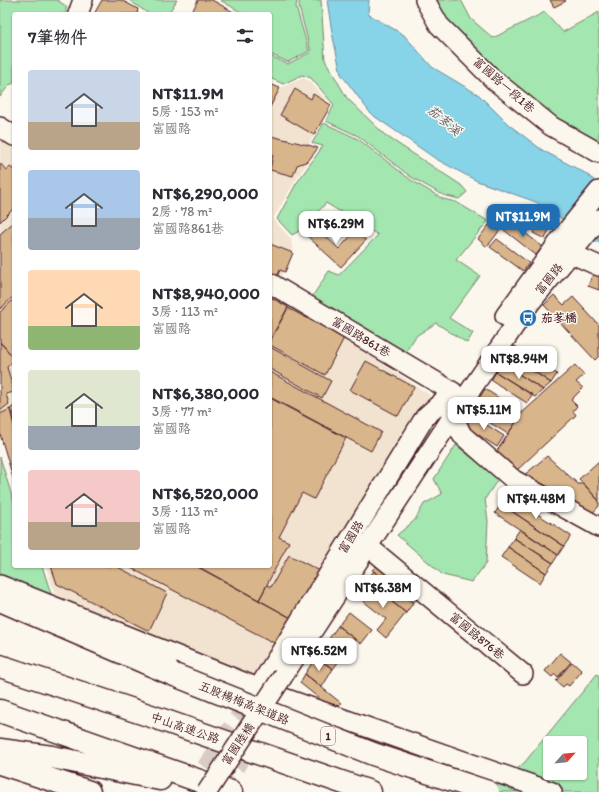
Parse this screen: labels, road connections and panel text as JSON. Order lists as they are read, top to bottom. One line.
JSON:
{"streets":{"highway":["五股楊梅高架道路","中山高速公路","1"],"street":["富國路一段1巷","富國路","富國路861巷","富國路876巷","富國陸橋"]},"crossings":[["富國路","富國路861巷"],["富國路","富國路876巷"],["富國路","富國陸橋"]],"water":["茄苳溪"],"places":{"bus stop":["茄苳橋"]},"north":"top right","page":{"heading":"7筆物件","list":[{"name":"NT$11.9M","note":"5房 · 153 m² · 富國路"},{"name":"NT$6,290,000","note":"2房 · 78 m² · 富國路861巷"},{"name":"NT$8,940,000","note":"3房 · 113 m² · 富國路"},{"name":"NT$6,380,000","note":"3房 · 77 m² · 富國路"},{"name":"NT$6,520,000","note":"3房 · 113 m² · 富國路"}],"price":["NT$11.9M","NT$6.29M","NT$8.94M","NT$5.11M","NT$4.48M","NT$6.38M","NT$6.52M"]}}
